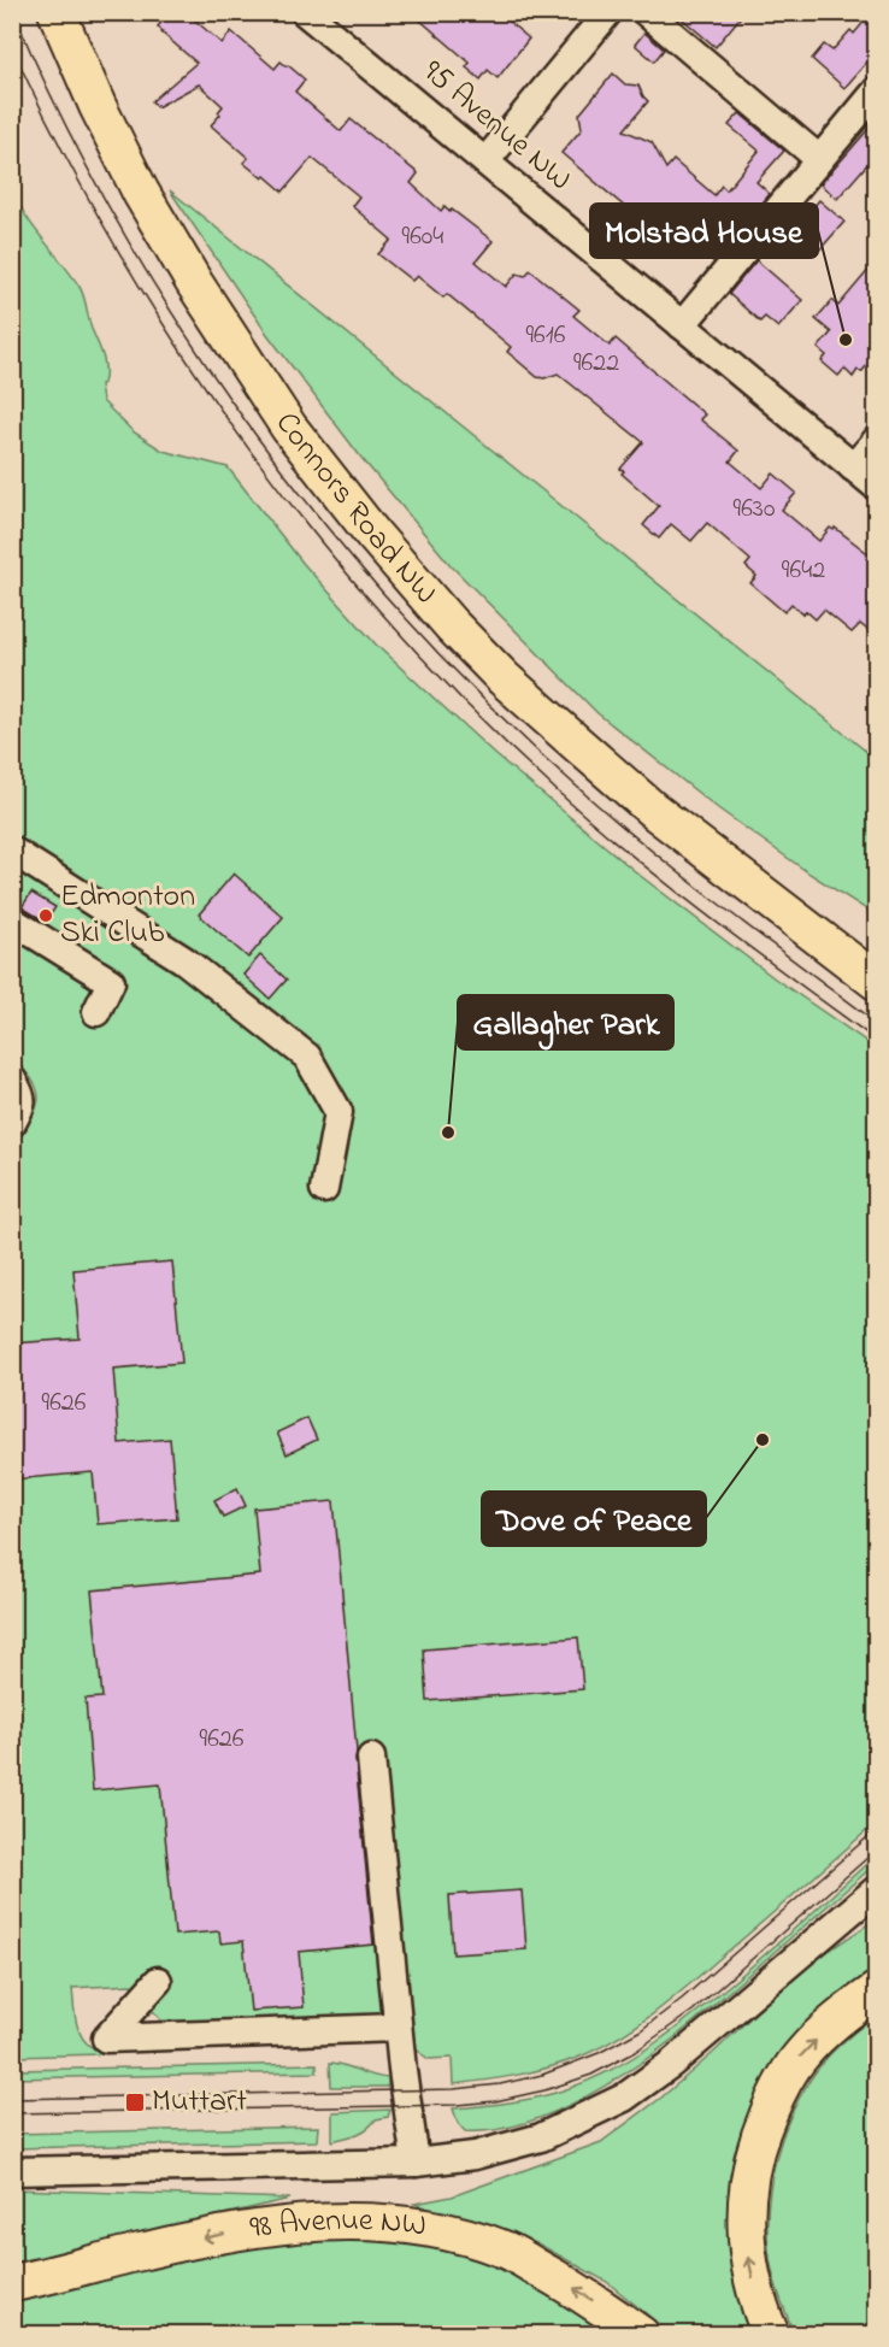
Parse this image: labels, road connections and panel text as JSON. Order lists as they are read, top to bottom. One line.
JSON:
{"streets":{"main road":["Connors Road NW","98 Avenue NW"],"street":["95 Avenue NW"]},"one_way":["98 Avenue NW"],"places":{"other":["Molstad House","Edmonton Ski Club","Gallagher Park","Dove of Peace"],"transit":["Muttart"]},"house_numbers":["9604","9616","9622","9630","9642","9626","9626"]}
